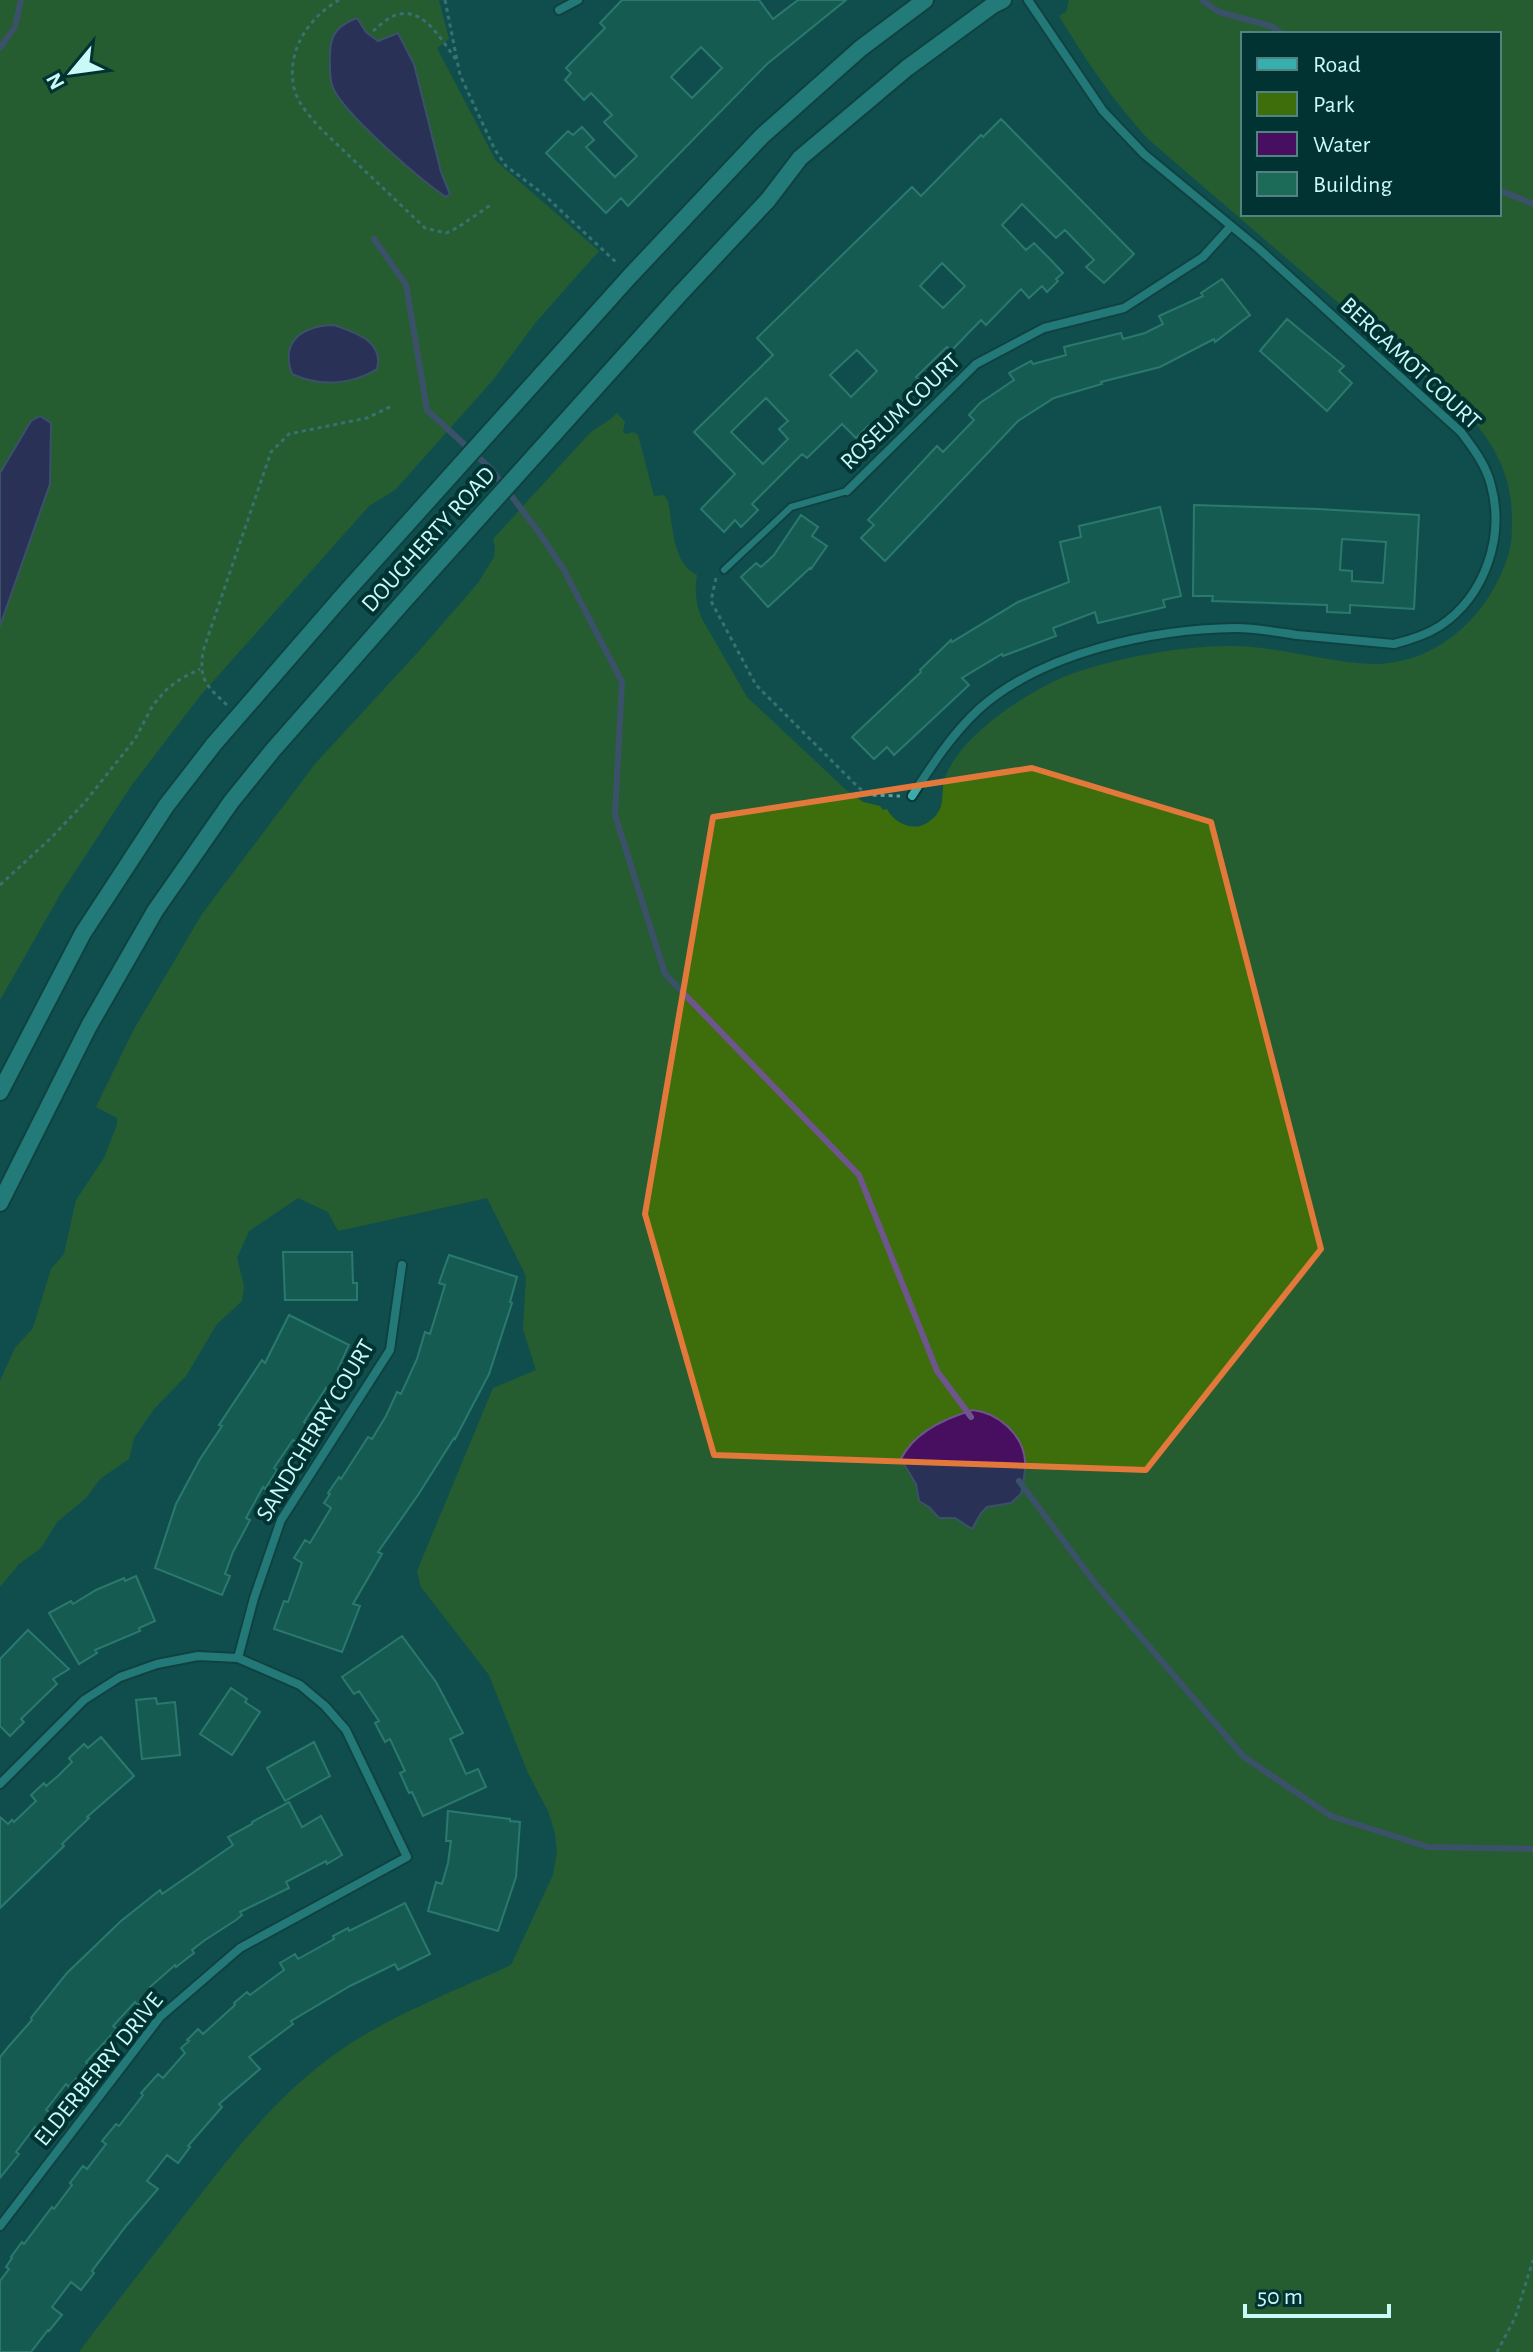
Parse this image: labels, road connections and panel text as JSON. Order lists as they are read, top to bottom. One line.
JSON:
{"streets":{"main road":["DOUGHERTY ROAD"],"street":["BERGAMOT COURT","ROSEUM COURT","SANDCHERRY COURT","ELDERBERRY DRIVE"]},"crossings":[["BERGAMOT COURT","ROSEUM COURT"],["SANDCHERRY COURT","ELDERBERRY DRIVE"]],"legend":["Road","Park","Water","Building"],"scale_bar":"50 m","north":"bottom left"}
